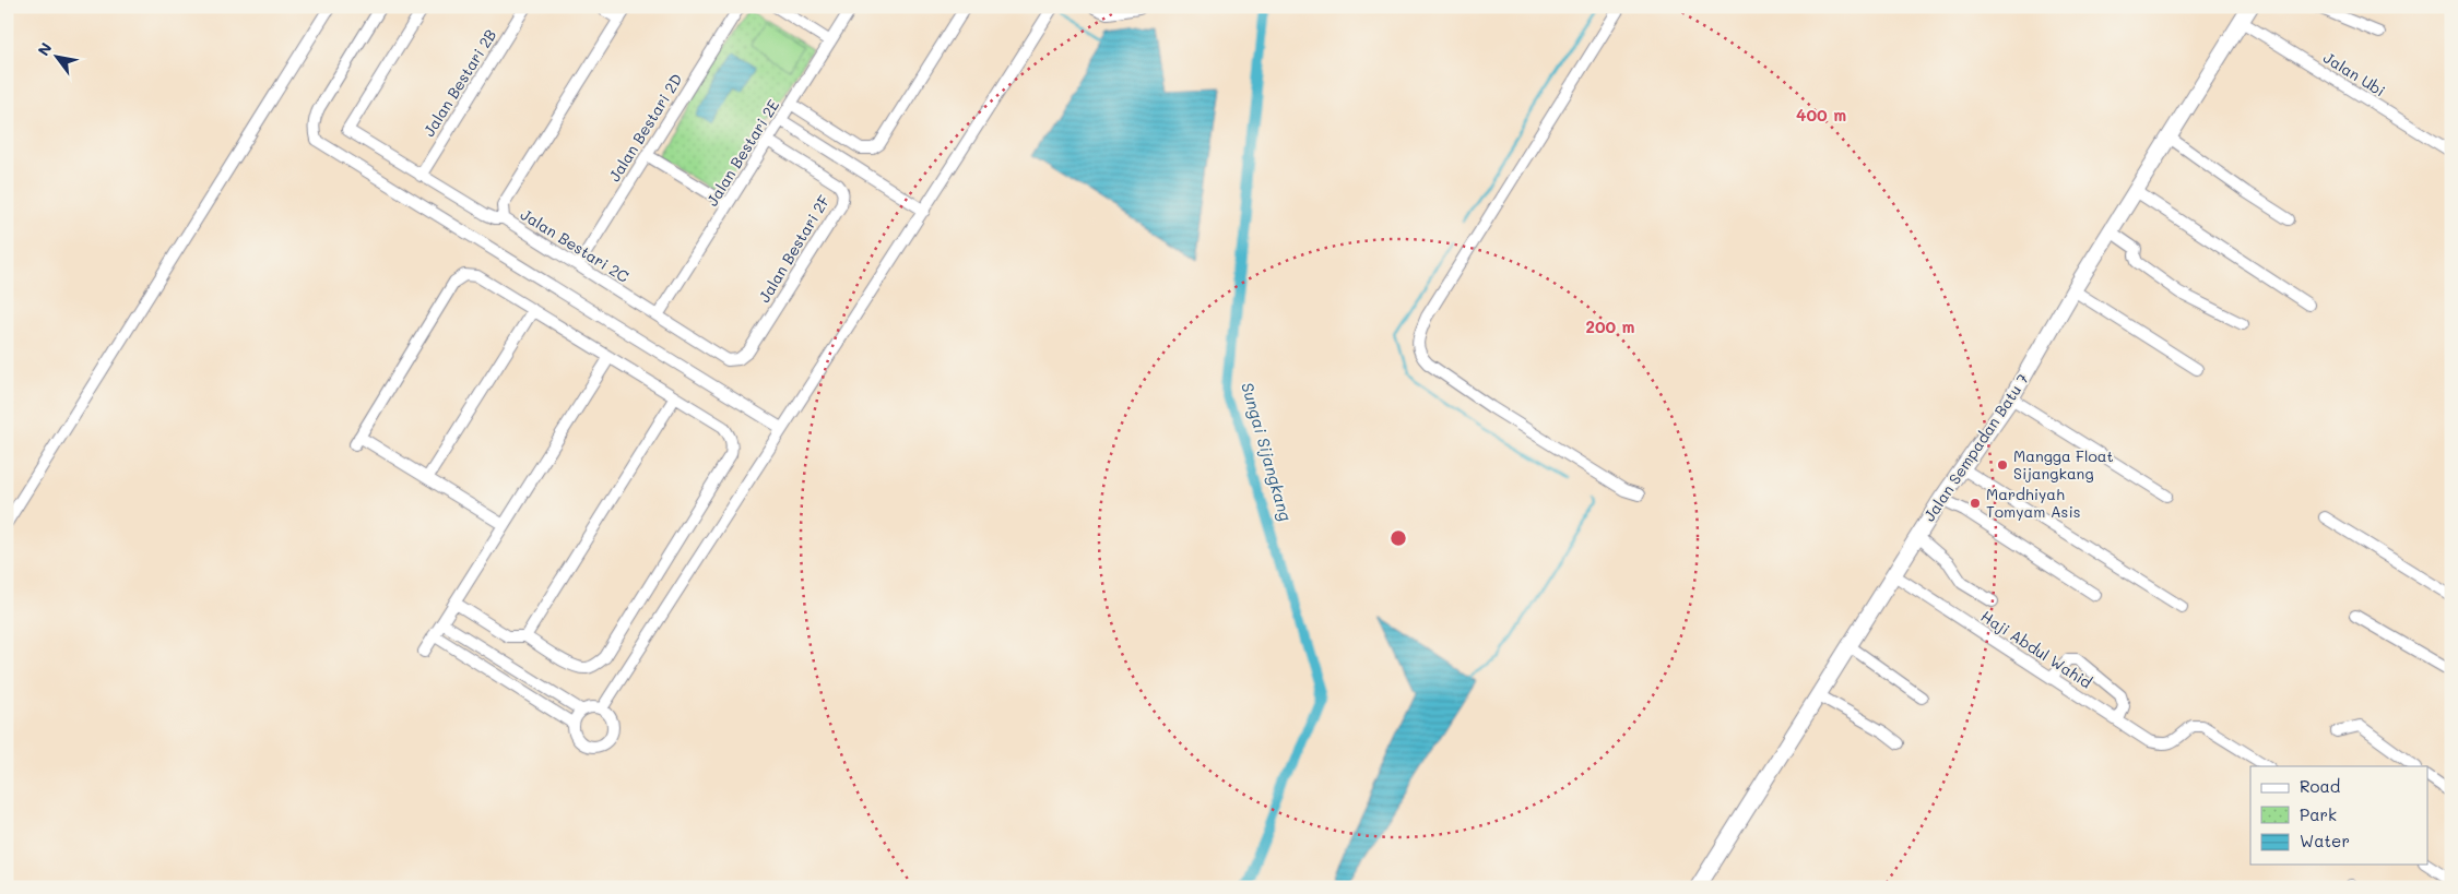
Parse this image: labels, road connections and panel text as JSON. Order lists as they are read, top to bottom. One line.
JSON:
{"streets":{"street":["Jalan Ubi","Jalan Bestari 2B","Jalan Bestari 2D","Jalan Bestari 2E","Jalan Bestari 2C","Jalan Bestari 2F","Jalan Sempadan Batu 7","Haji Abdul Wahid"]},"crossings":[["Jalan Ubi","Jalan Sempadan Batu 7"],["Jalan Bestari 2D","Jalan Bestari 2C"],["Jalan Bestari 2E","Jalan Bestari 2C"],["Jalan Bestari 2E","Jalan Bestari 2F"],["Jalan Bestari 2C","Jalan Bestari 2F"],["Jalan Sempadan Batu 7","Haji Abdul Wahid"]],"water":["Sungai Sijangkang"],"places":["Mangga Float Sijangkang","Mardhiyah Tomyam Asis"],"legend":["Road","Park","Water"],"north":"top left","rings":["400 m","200 m"]}
